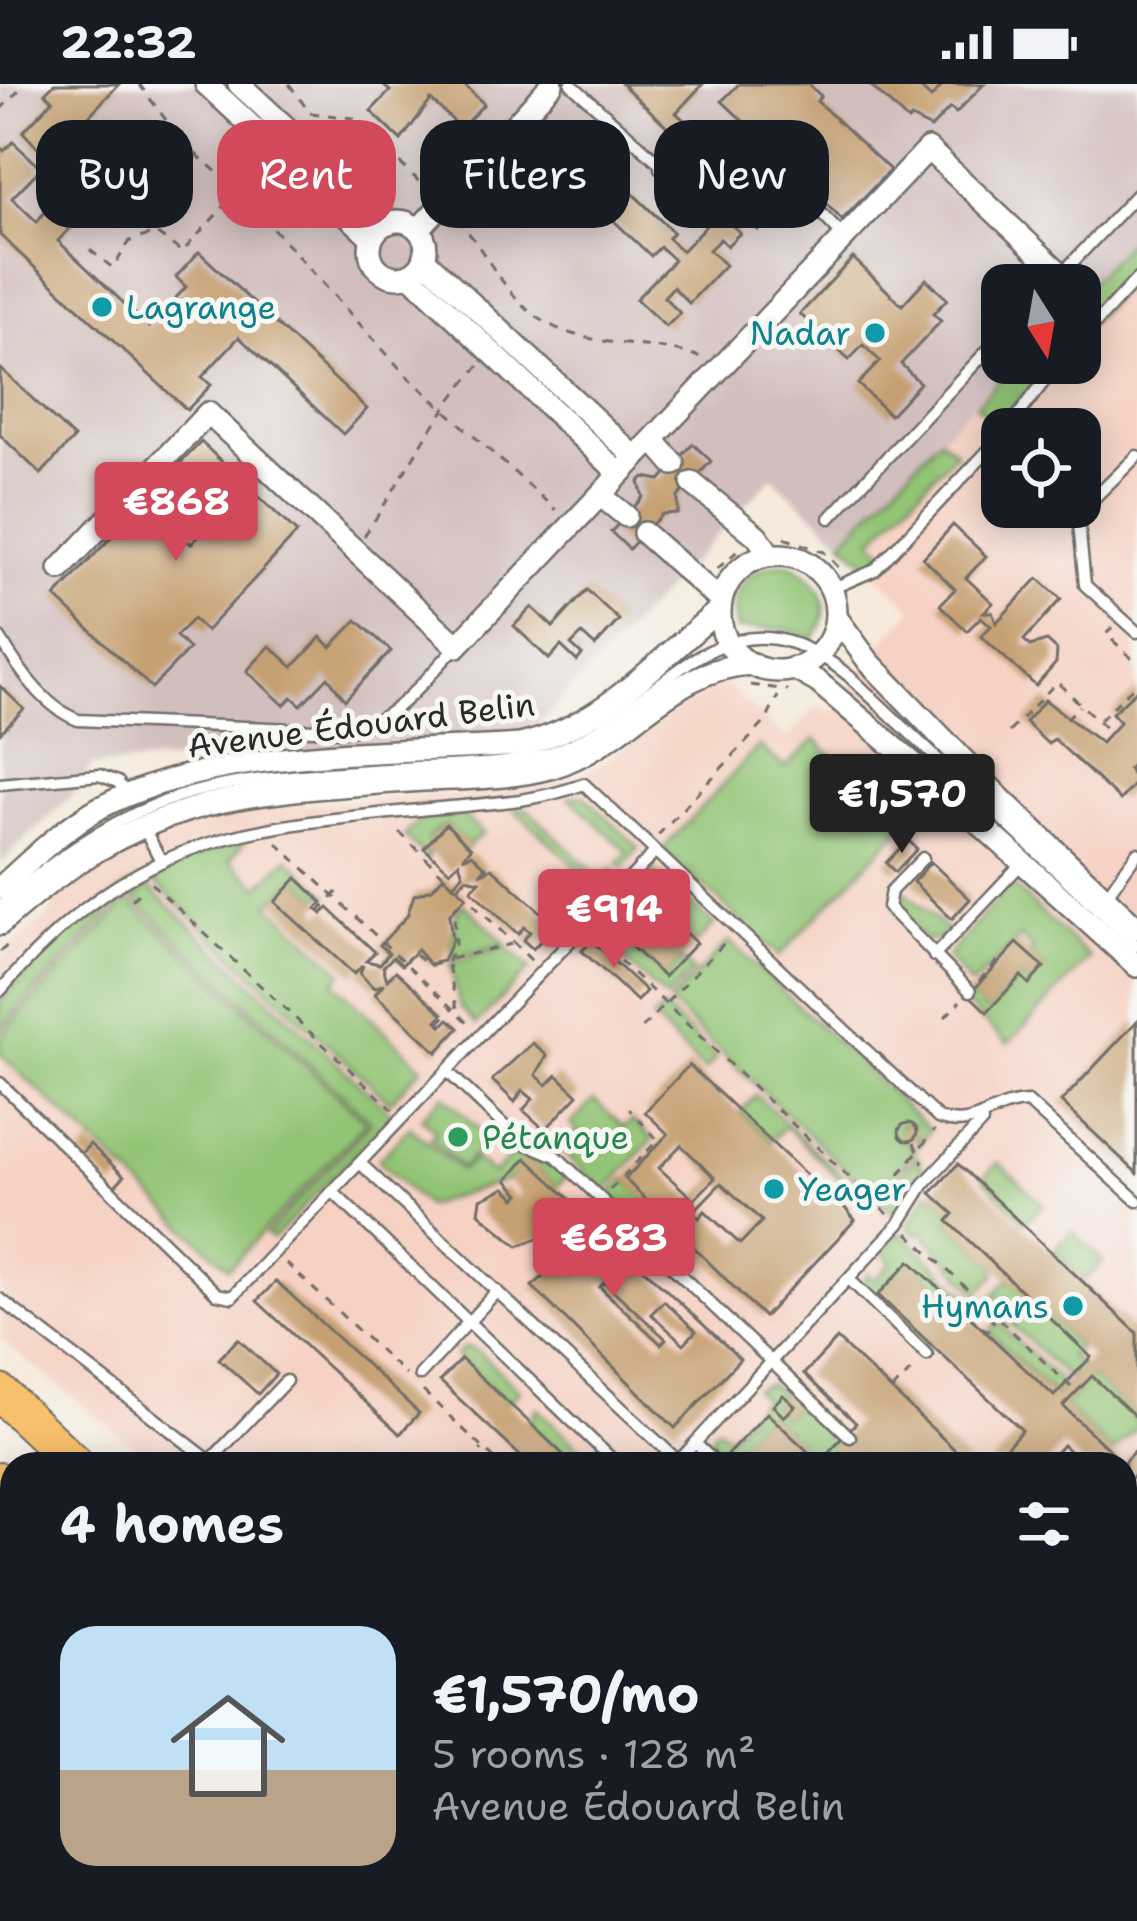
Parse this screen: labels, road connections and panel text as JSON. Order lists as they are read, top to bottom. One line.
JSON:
{"streets":{"street":["Avenue Édouard Belin"]},"places":["Lagrange","Nadar","Pétanque","Yeager","Hymans"],"north":"bottom","page":{"status":"22:32","chip":["Buy","Rent","Filters","New"],"price":["€868","€1,570","€914","€683"],"heading":"4 homes","list":[{"name":"€1,570/mo","note":"5 rooms · 128 m² · Avenue Édouard Belin"}]}}
